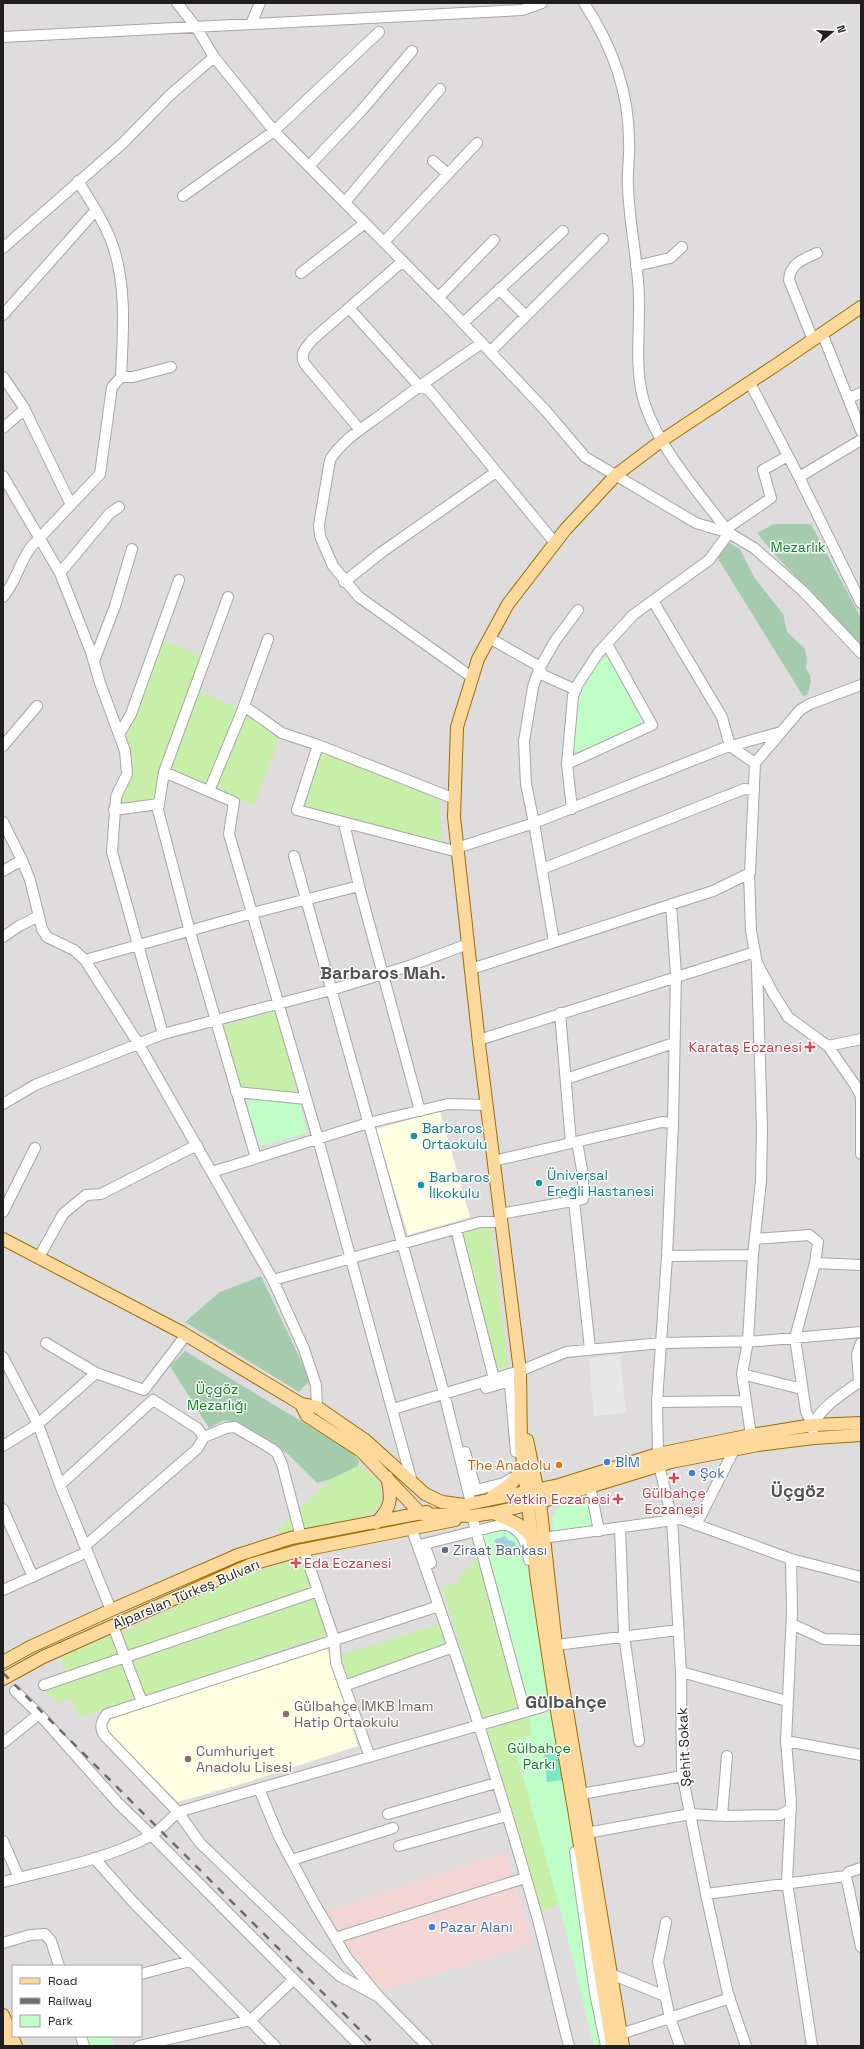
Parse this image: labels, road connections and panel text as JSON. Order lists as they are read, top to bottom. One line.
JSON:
{"streets":{"main road":["Alparslan Türkeş Bulvarı"],"street":["Şehit Sokak"]},"districts":["Barbaros Mah.","Üçgöz","Gülbahçe"],"parks":["Mezarlık","Üçgöz Mezarlığı","Gülbahçe Parkı"],"places":{"health":["Karataş Eczanesi","Gülbahçe Eczanesi","Yetkin Eczanesi","Eda Eczanesi"],"other":["Barbaros Ortaokulu","Üniversal Ereğli Hastanesi","Barbaros İlkokulu","BİM","The Anadolu","Şok","Ziraat Bankası","Gülbahçe İMKB İmam Hatip Ortaokulu","Cumhuriyet Anadolu Lisesi","Pazar Alanı"]},"legend":["Road","Railway","Park"],"north":"right"}
